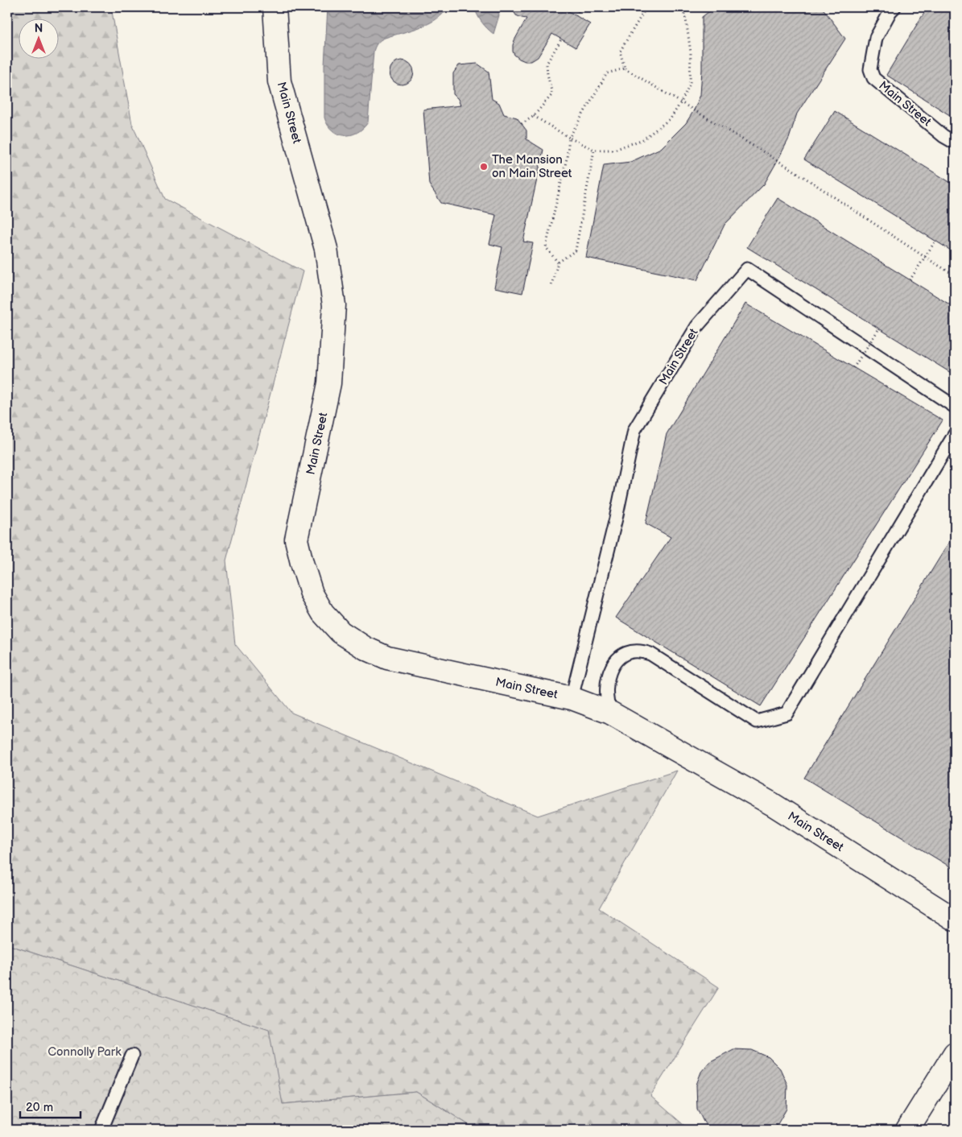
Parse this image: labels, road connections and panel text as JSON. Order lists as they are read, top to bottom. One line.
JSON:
{"streets":{"street":["Main Street"]},"parks":["Connolly Park"],"places":["The Mansion on Main Street"],"scale_bar":"20 m","north":"top"}
